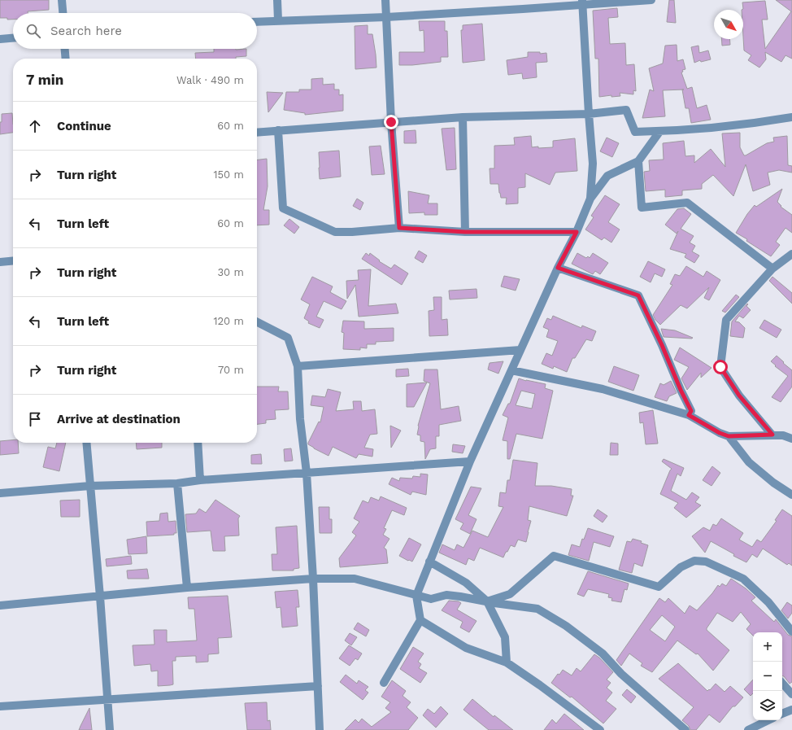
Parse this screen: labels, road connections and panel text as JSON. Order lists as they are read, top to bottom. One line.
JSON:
{"north":"bottom right","page":{"search":"Search here","heading":["7 min","Walk · 490 m"],"list":[["Continue","60 m"],["Turn right","150 m"],["Turn left","60 m"],["Turn right","30 m"],["Turn left","120 m"],["Turn right","70 m"],"Arrive at destination"],"map_buttons":["+","−"]}}
